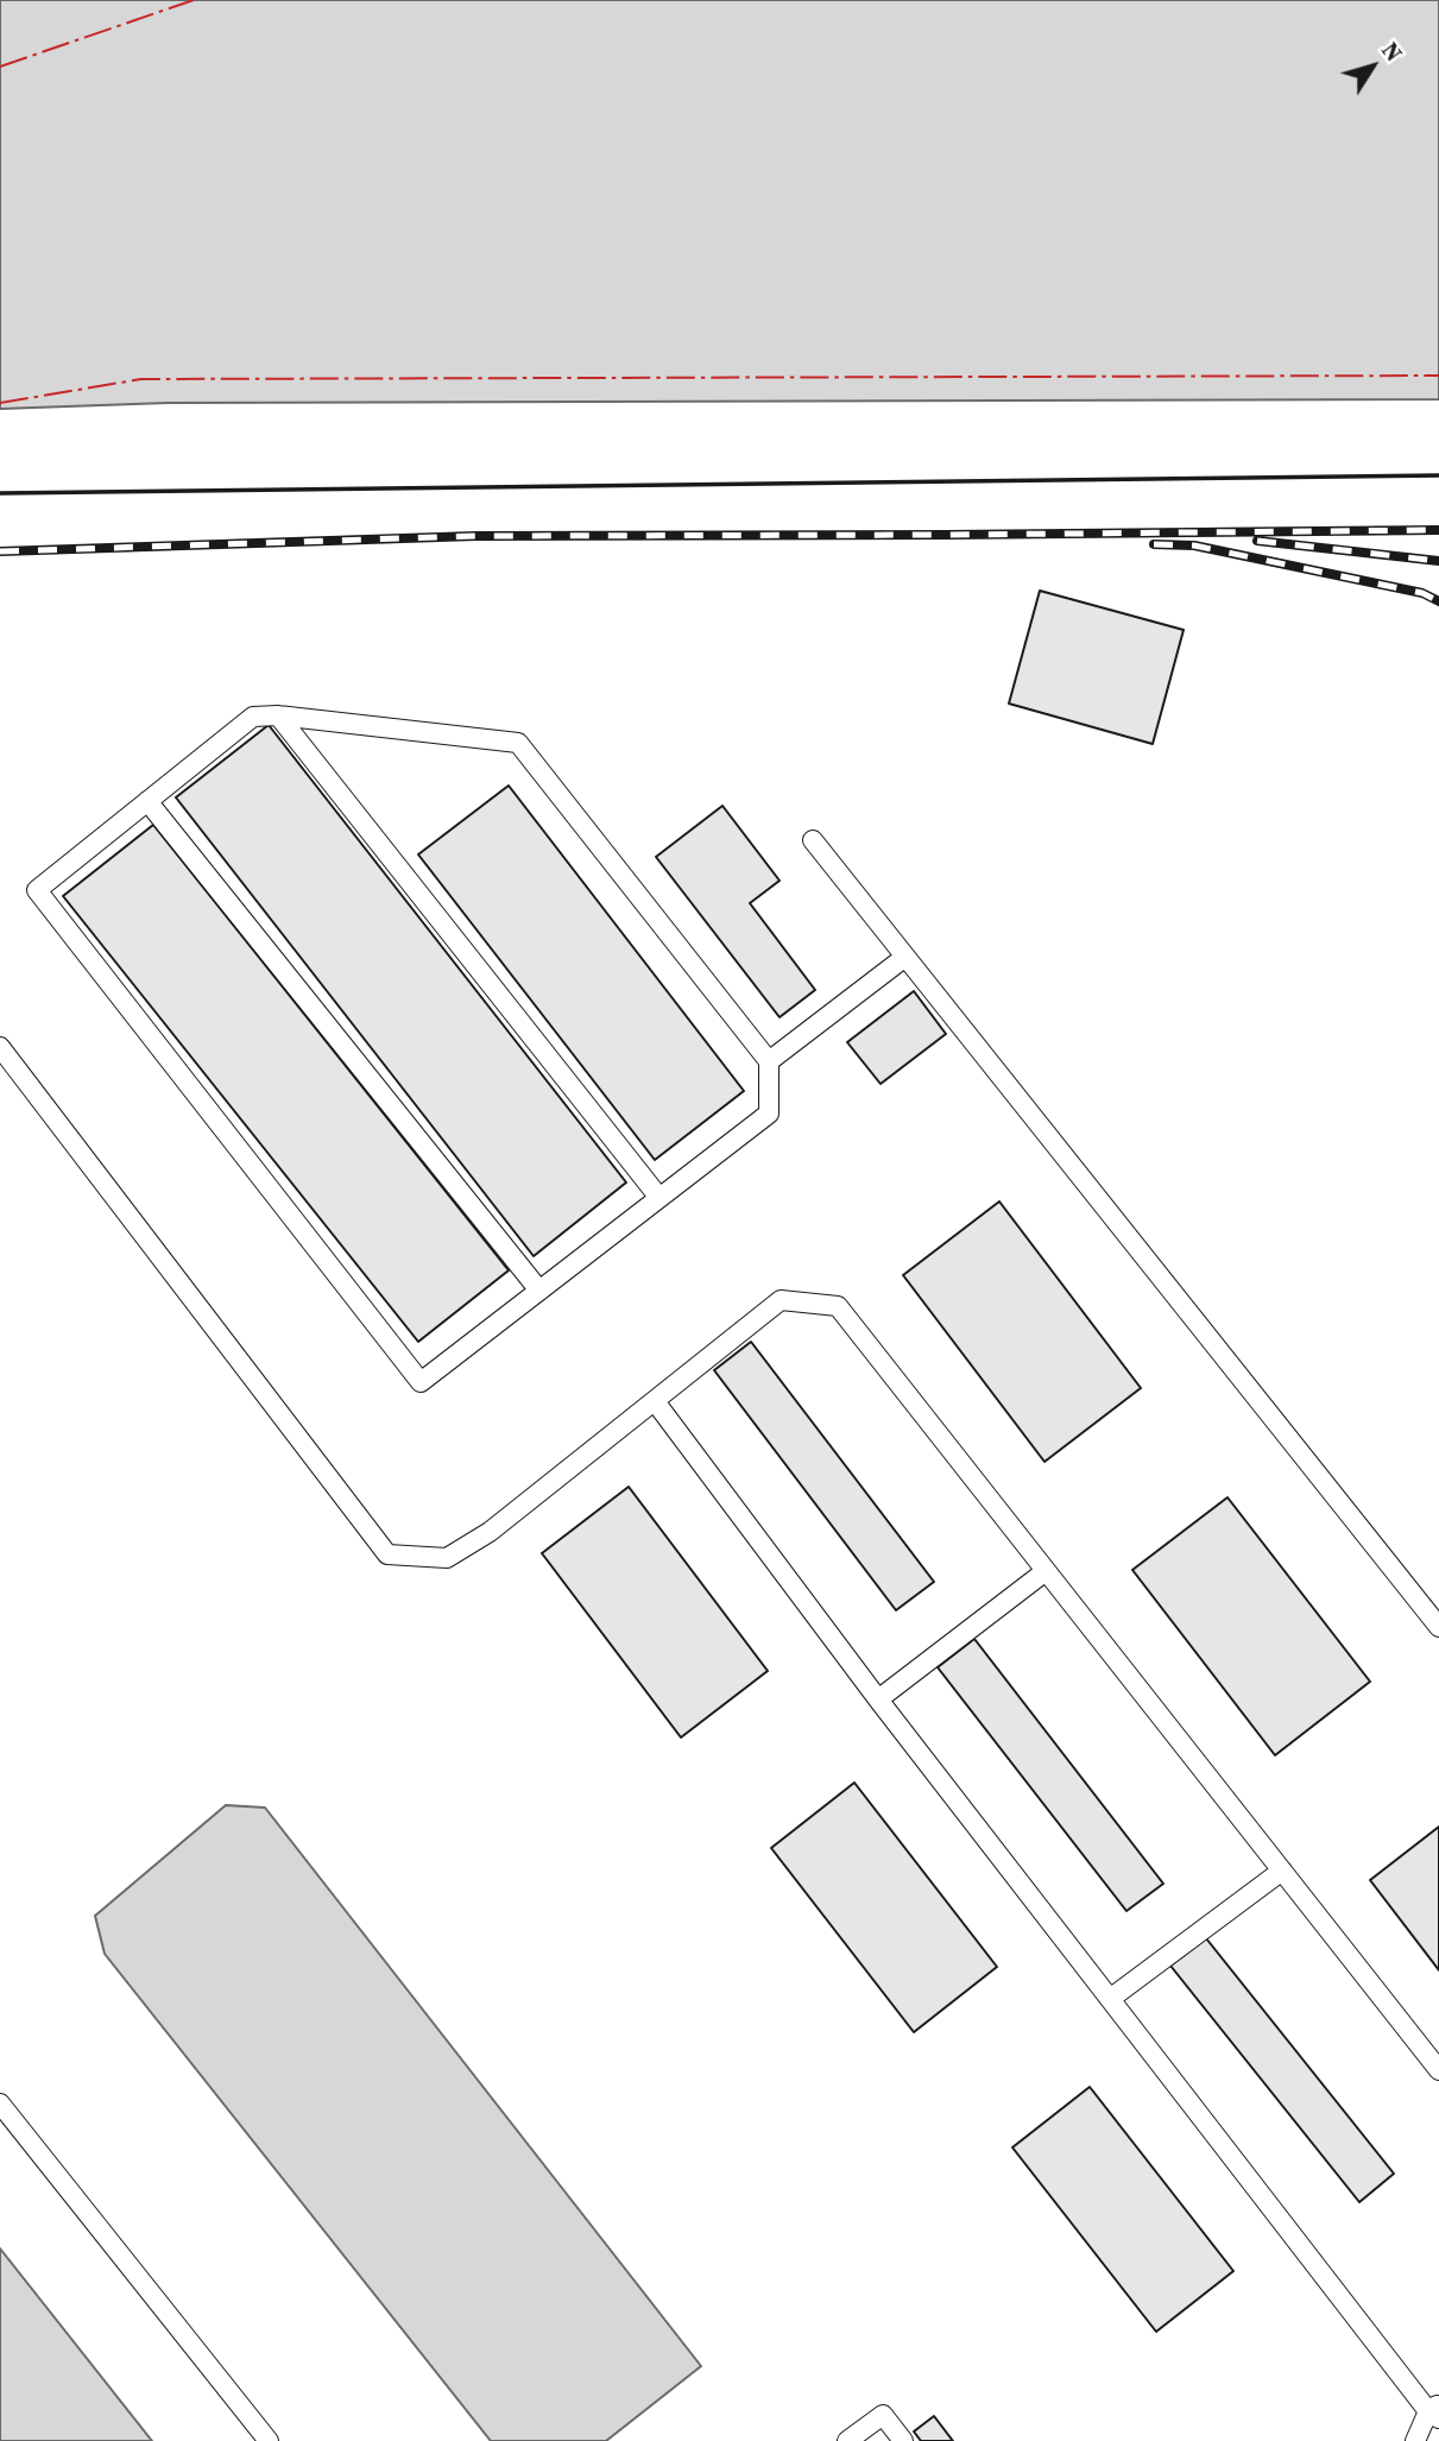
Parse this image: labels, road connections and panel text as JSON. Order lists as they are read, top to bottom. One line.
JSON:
{"north":"top right"}
